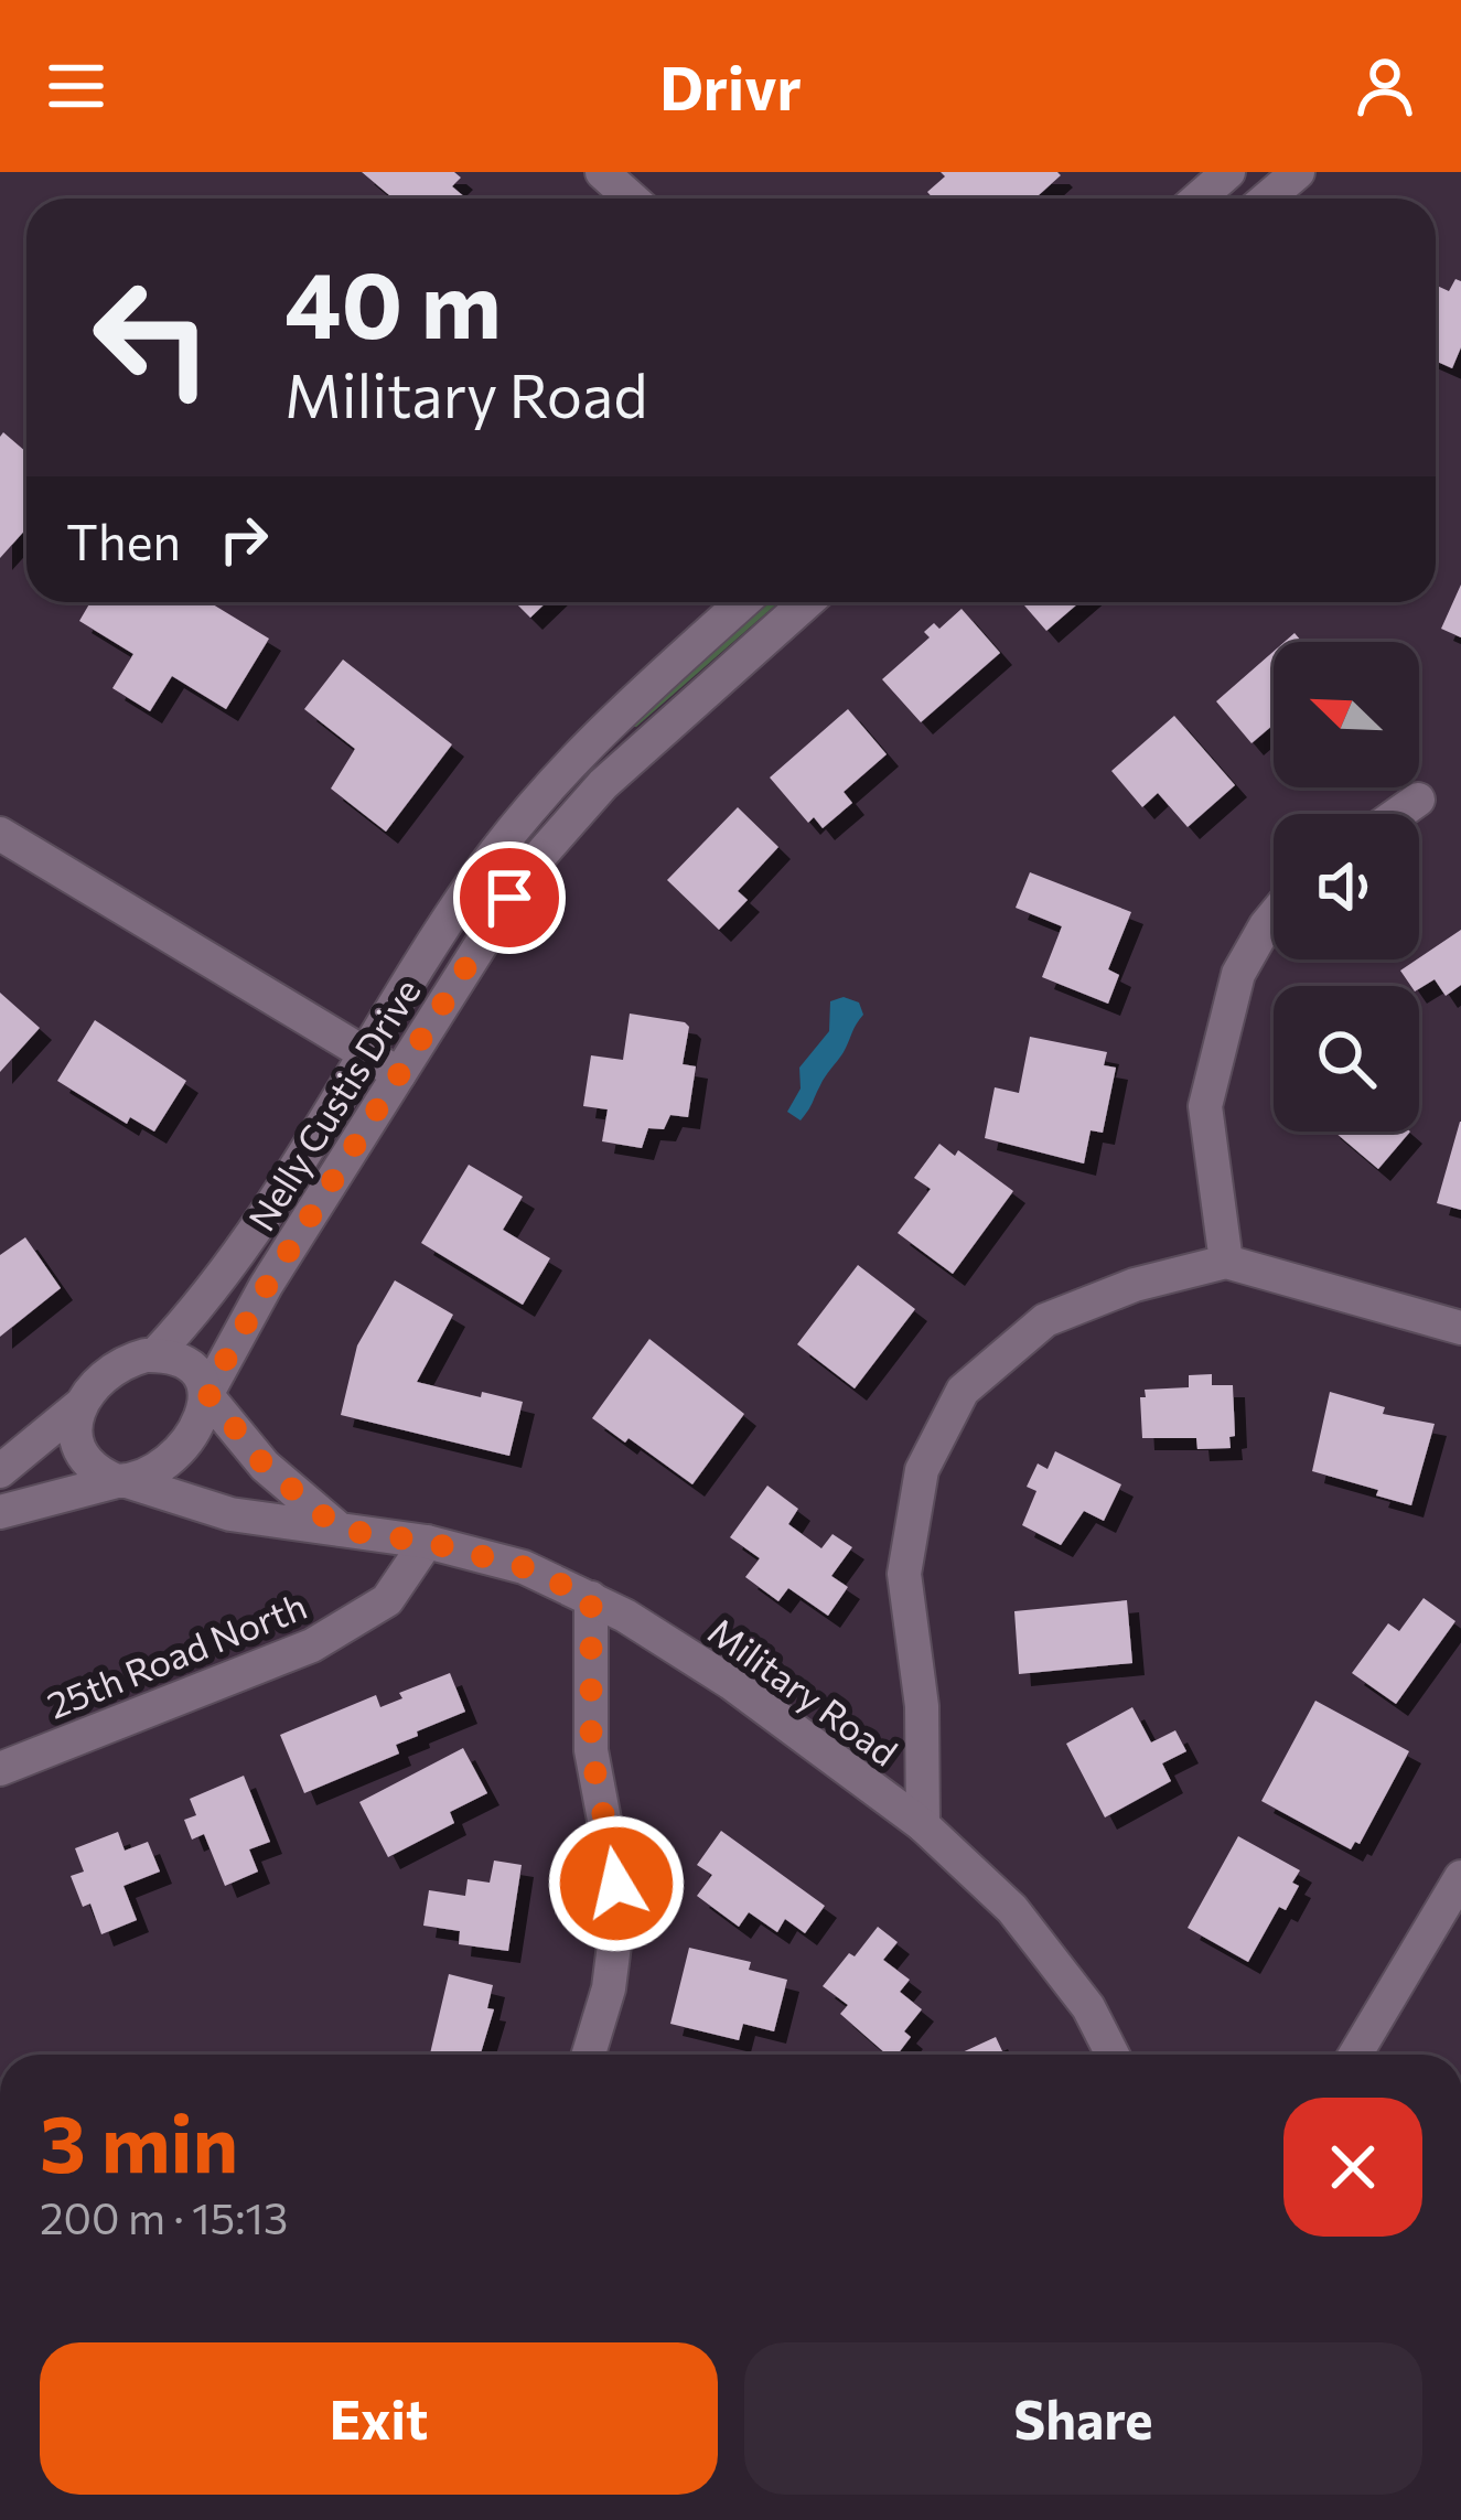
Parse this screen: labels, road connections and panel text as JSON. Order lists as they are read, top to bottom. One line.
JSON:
{"streets":{"street":["Nelly Custis Drive","25th Road North","Military Road"]},"crossings":[["Nelly Custis Drive","Military Road"],["25th Road North","Military Road"]],"north":"top left","page":{"header":"Drivr","turn":["40 m","Military Road"],"then":"Then","heading":["3 min","200 m · 15:13"],"buttons":["Exit","Share"]}}
